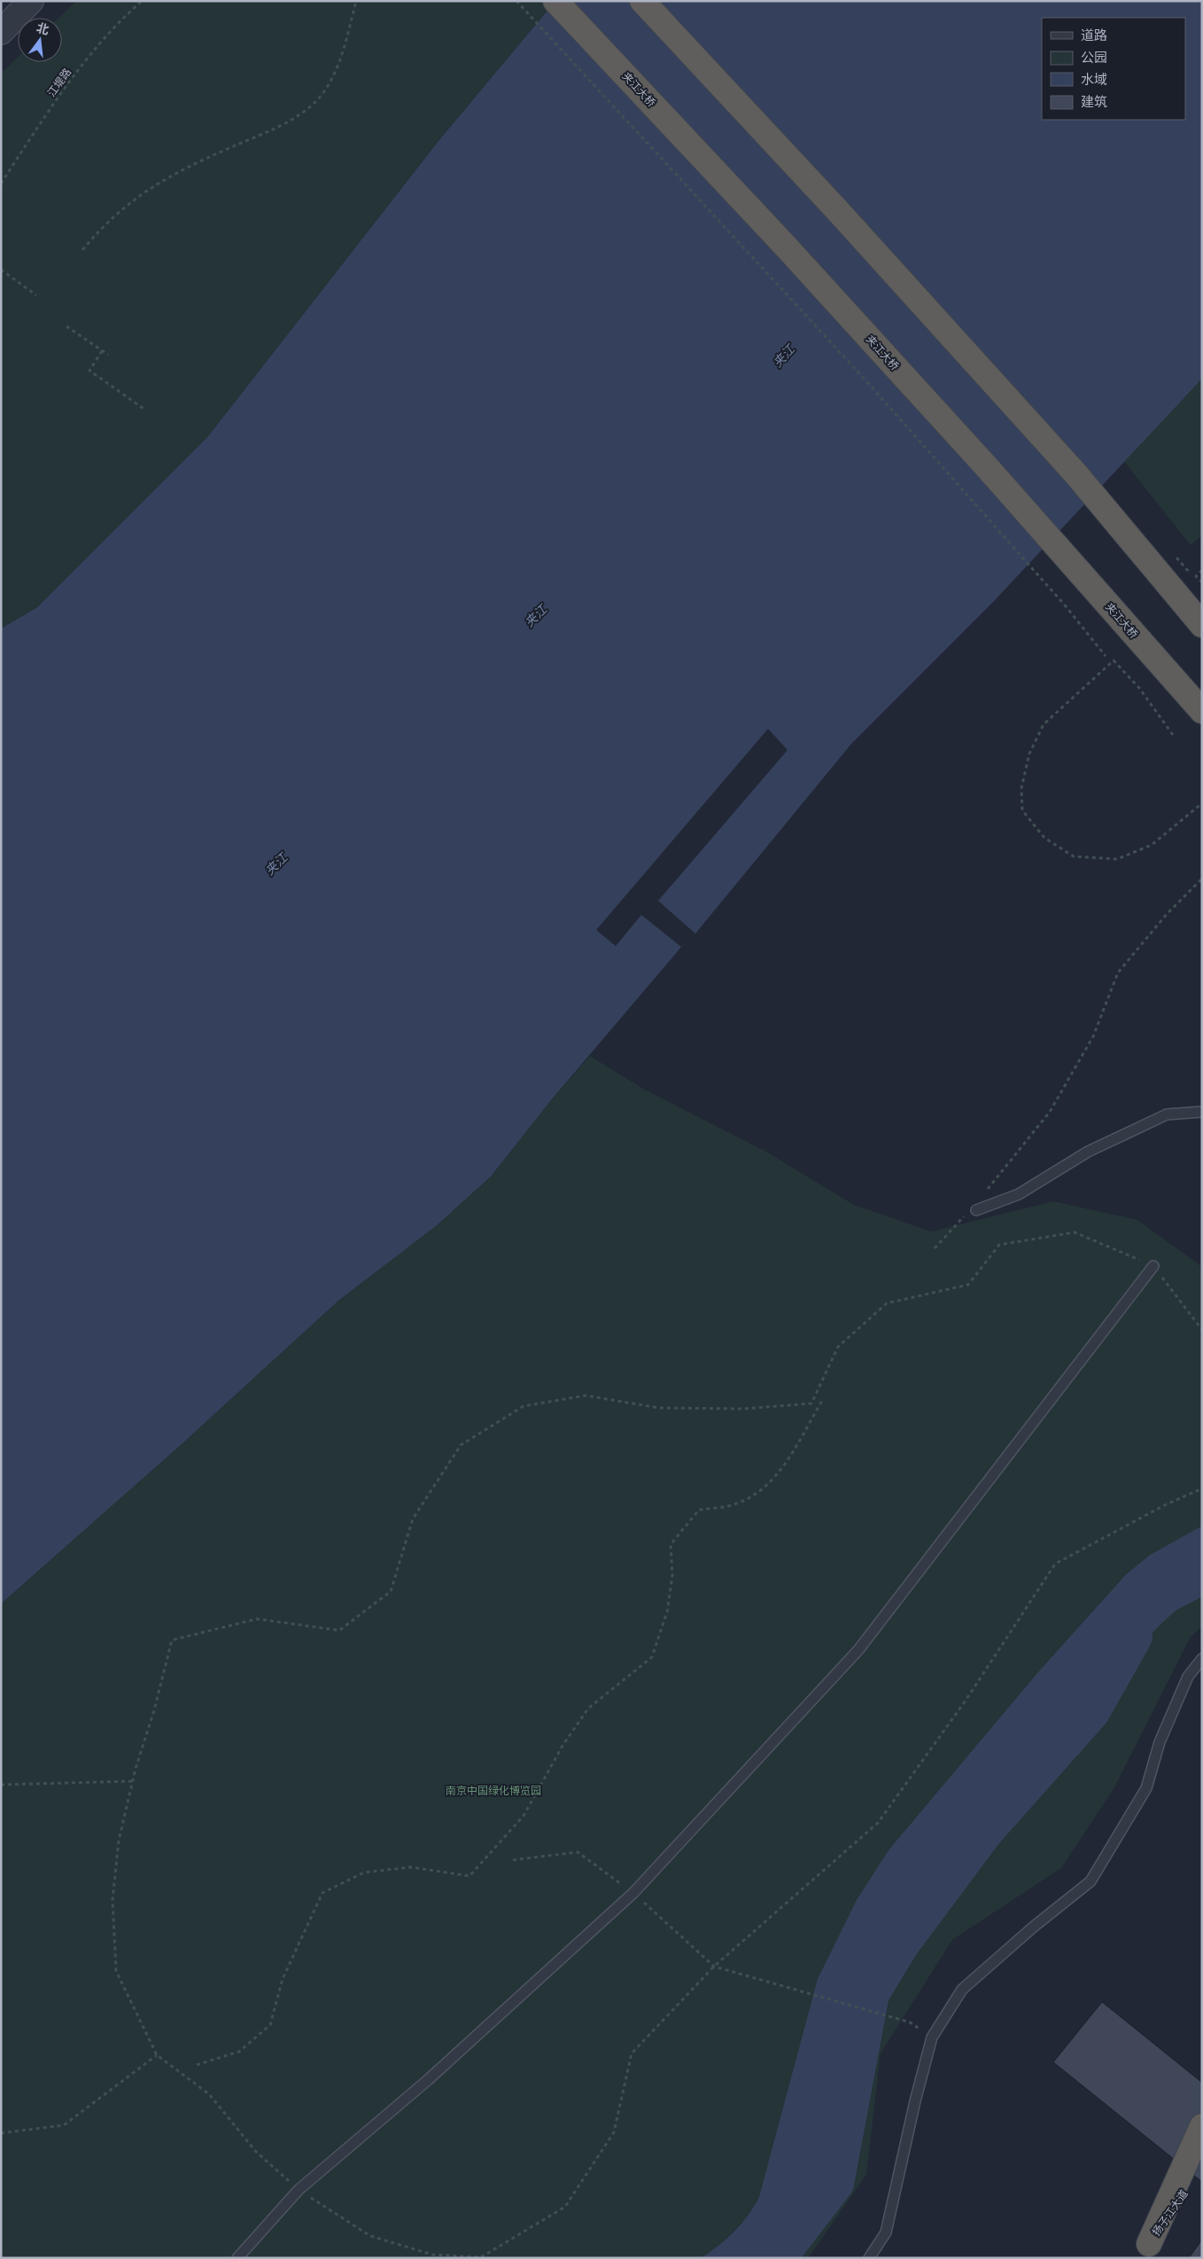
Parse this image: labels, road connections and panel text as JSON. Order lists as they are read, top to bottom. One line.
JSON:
{"streets":{"highway":["夹江大桥","扬子江大道"],"path":["江堤路"]},"water":["夹江"],"parks":["南京中国绿化博览园"],"legend":["道路","公园","水域","建筑"],"north":"top"}
